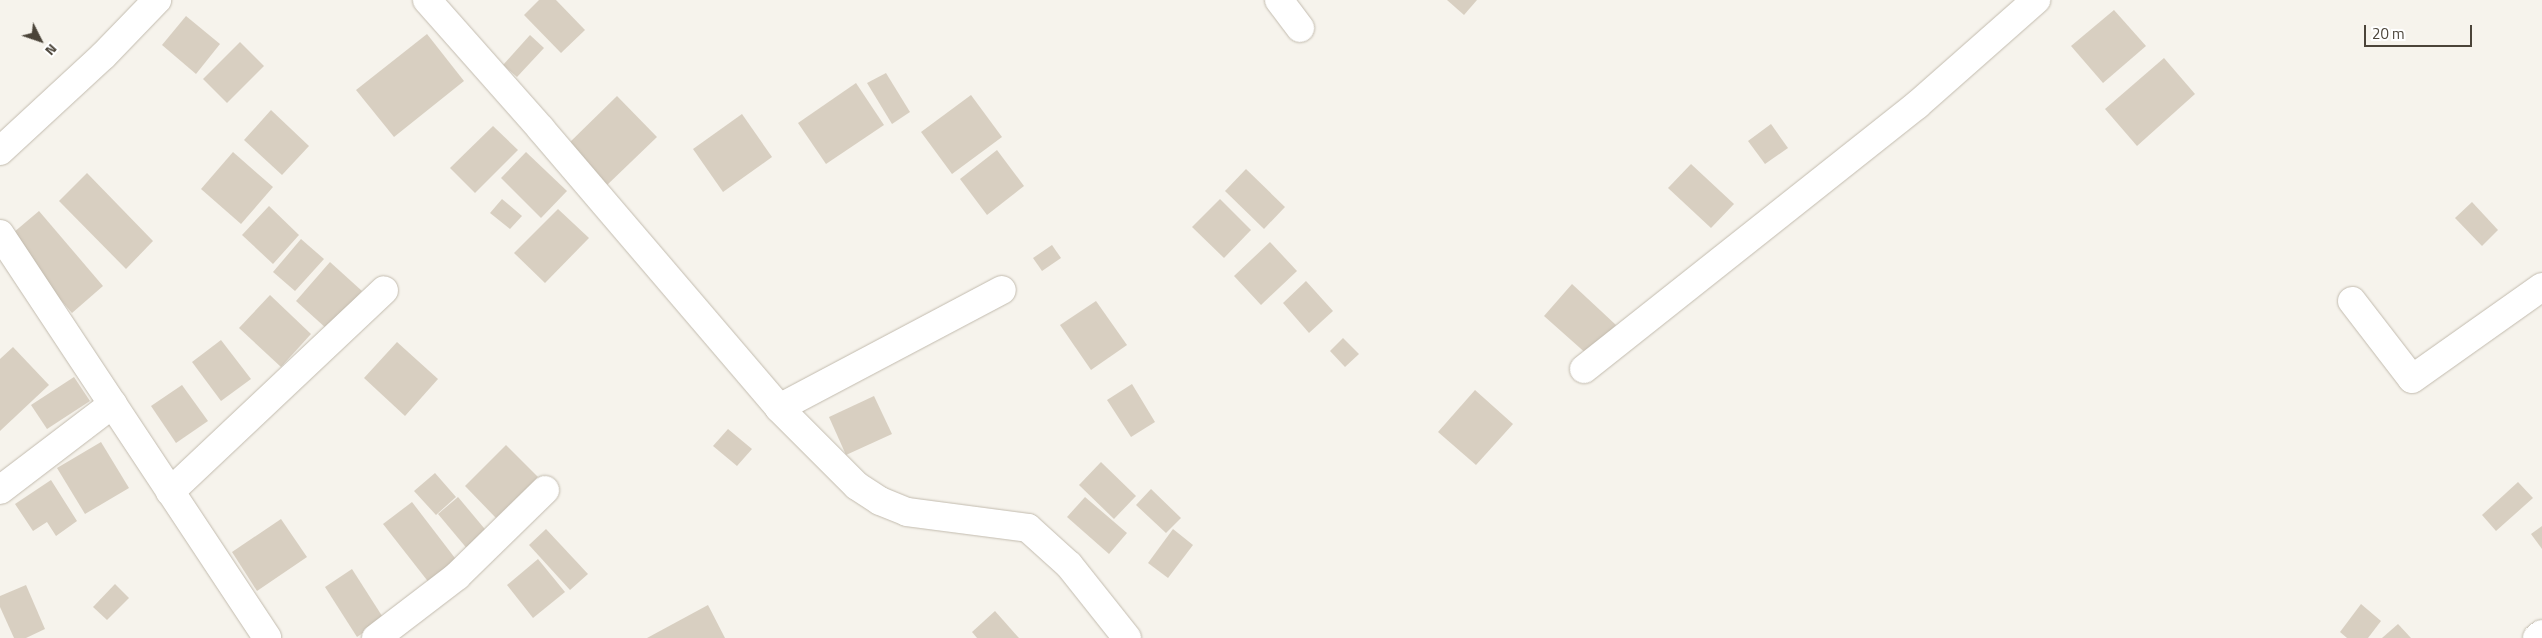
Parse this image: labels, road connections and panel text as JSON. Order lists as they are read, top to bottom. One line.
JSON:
{"scale_bar":"20 m","north":"bottom right"}
